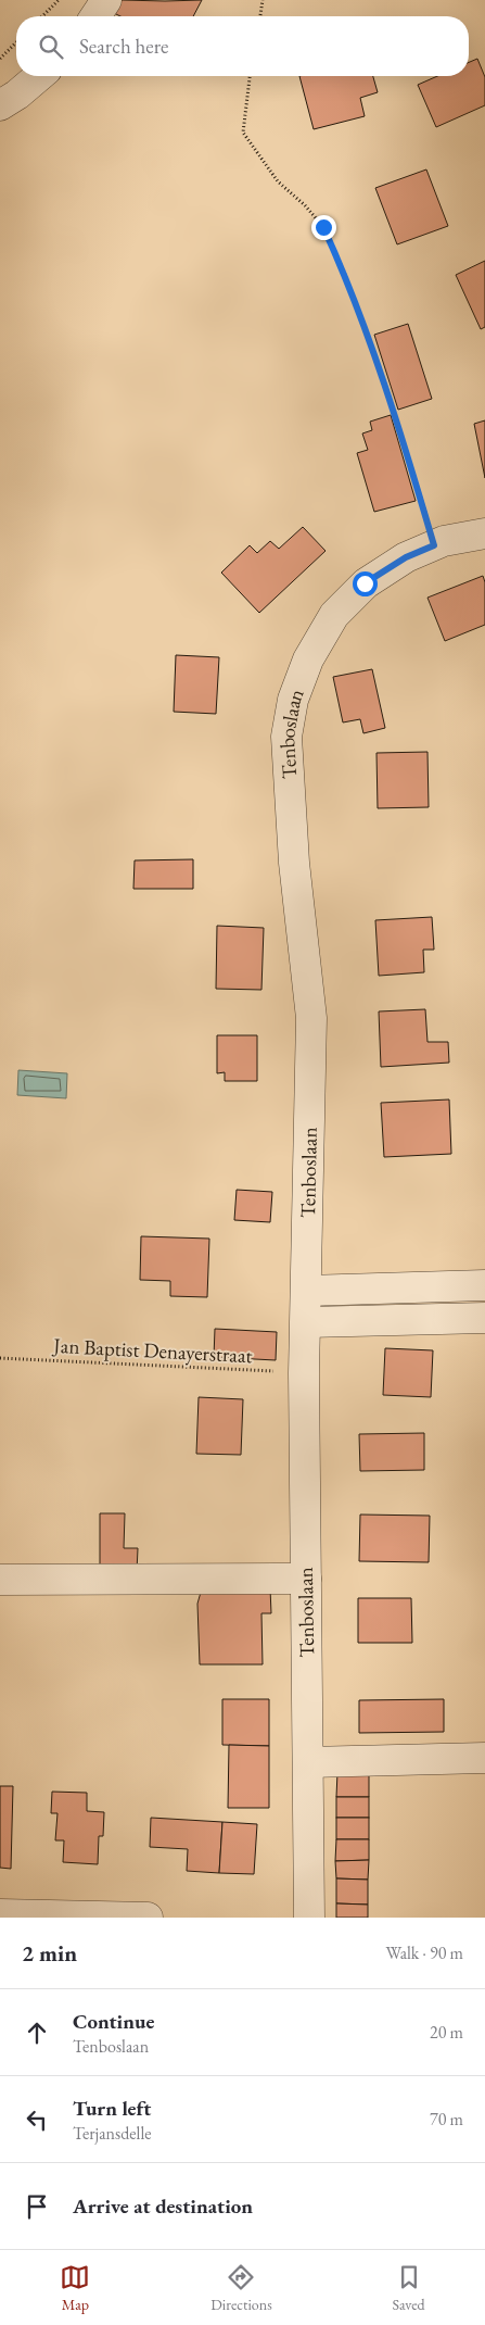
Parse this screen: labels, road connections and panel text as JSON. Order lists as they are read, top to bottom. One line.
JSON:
{"streets":{"street":["Tenboslaan"],"path":["Jan Baptist Denayerstraat"]},"crossings":[["Tenboslaan","Jan Baptist Denayerstraat"]],"page":{"search":"Search here","heading":["2 min","Walk · 90 m"],"list":[["Continue","Tenboslaan","20 m"],["Turn left","Terjansdelle","70 m"],"Arrive at destination"],"nav":["Map","Directions","Saved"]}}
